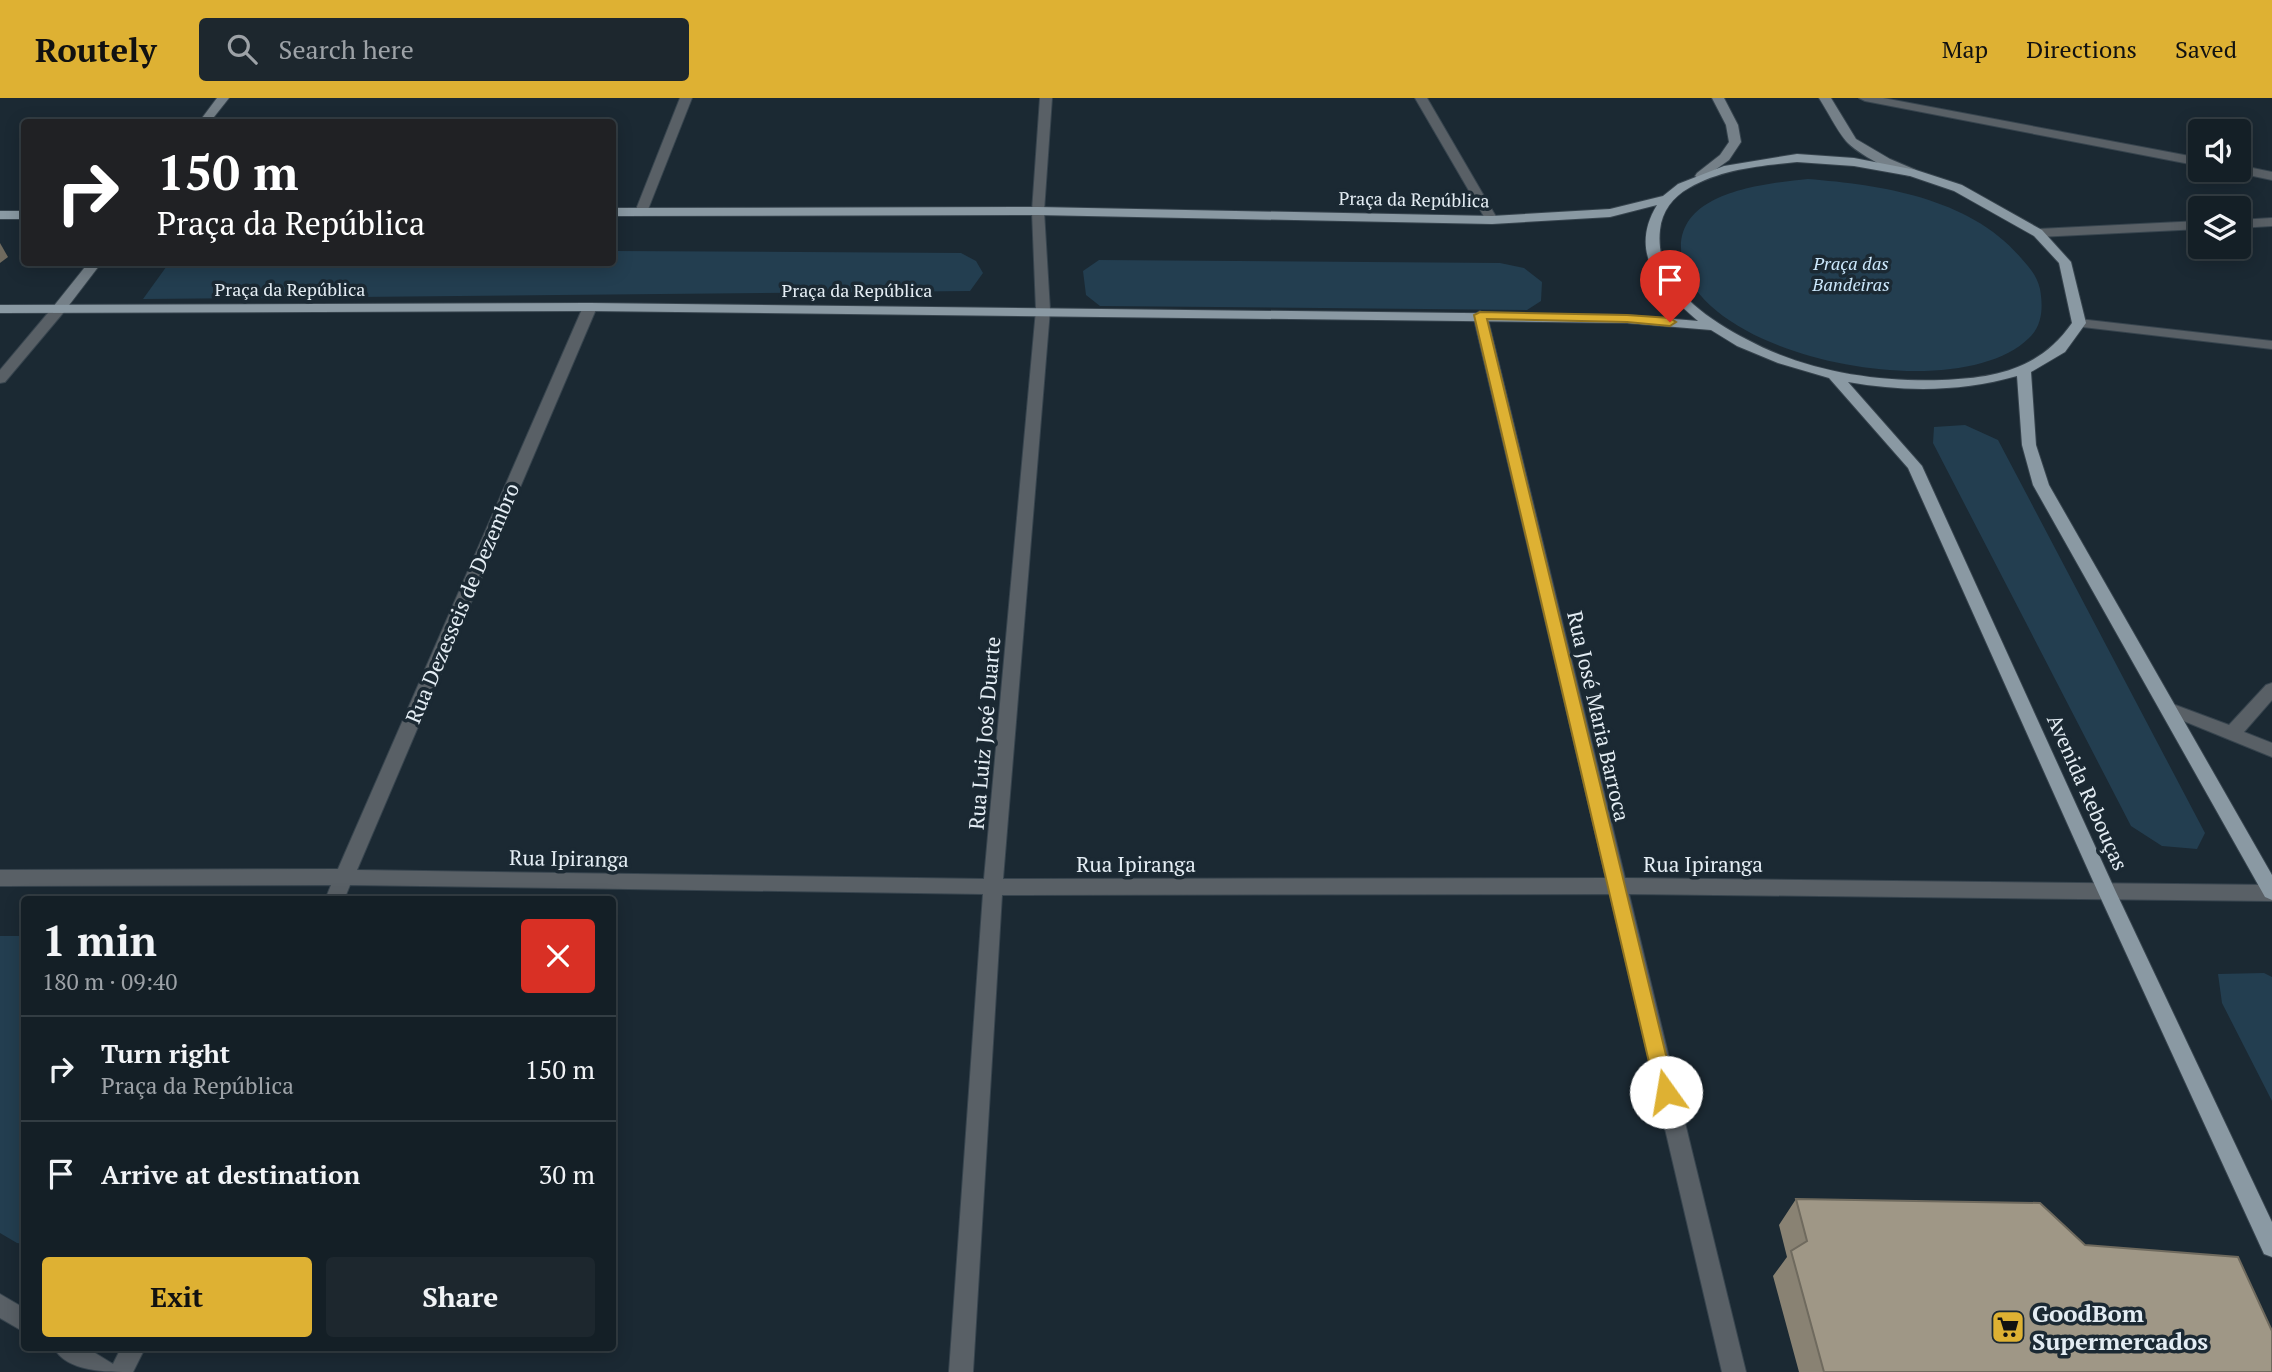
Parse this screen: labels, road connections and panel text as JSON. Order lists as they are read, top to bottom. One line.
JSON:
{"streets":{"main road":["Praça da República","Avenida Rebouças"],"street":["Rua Dezesseis de Dezembro","Rua José Maria Barroca","Rua Luiz José Duarte","Rua Ipiranga"]},"crossings":[["Praça da República","Rua Dezesseis de Dezembro"],["Praça da República","Rua José Maria Barroca"],["Praça da República","Rua Luiz José Duarte"],["Rua Dezesseis de Dezembro","Rua Ipiranga"],["Rua José Maria Barroca","Rua Ipiranga"],["Rua Luiz José Duarte","Rua Ipiranga"],["Avenida Rebouças","Rua Ipiranga"]],"parks":["Praça das Bandeiras"],"places":{"supermarket":["GoodBom Supermercados"]},"page":{"header":"Routely","search":"Search here","nav":["Map","Directions","Saved"],"turn":["150 m","Praça da República"],"heading":["1 min","180 m · 09:40"],"list":[{"name":"Turn right","note":"Praça da República","value":"150 m"},{"name":"Arrive at destination","value":"30 m"}],"buttons":["Exit","Share"]}}
